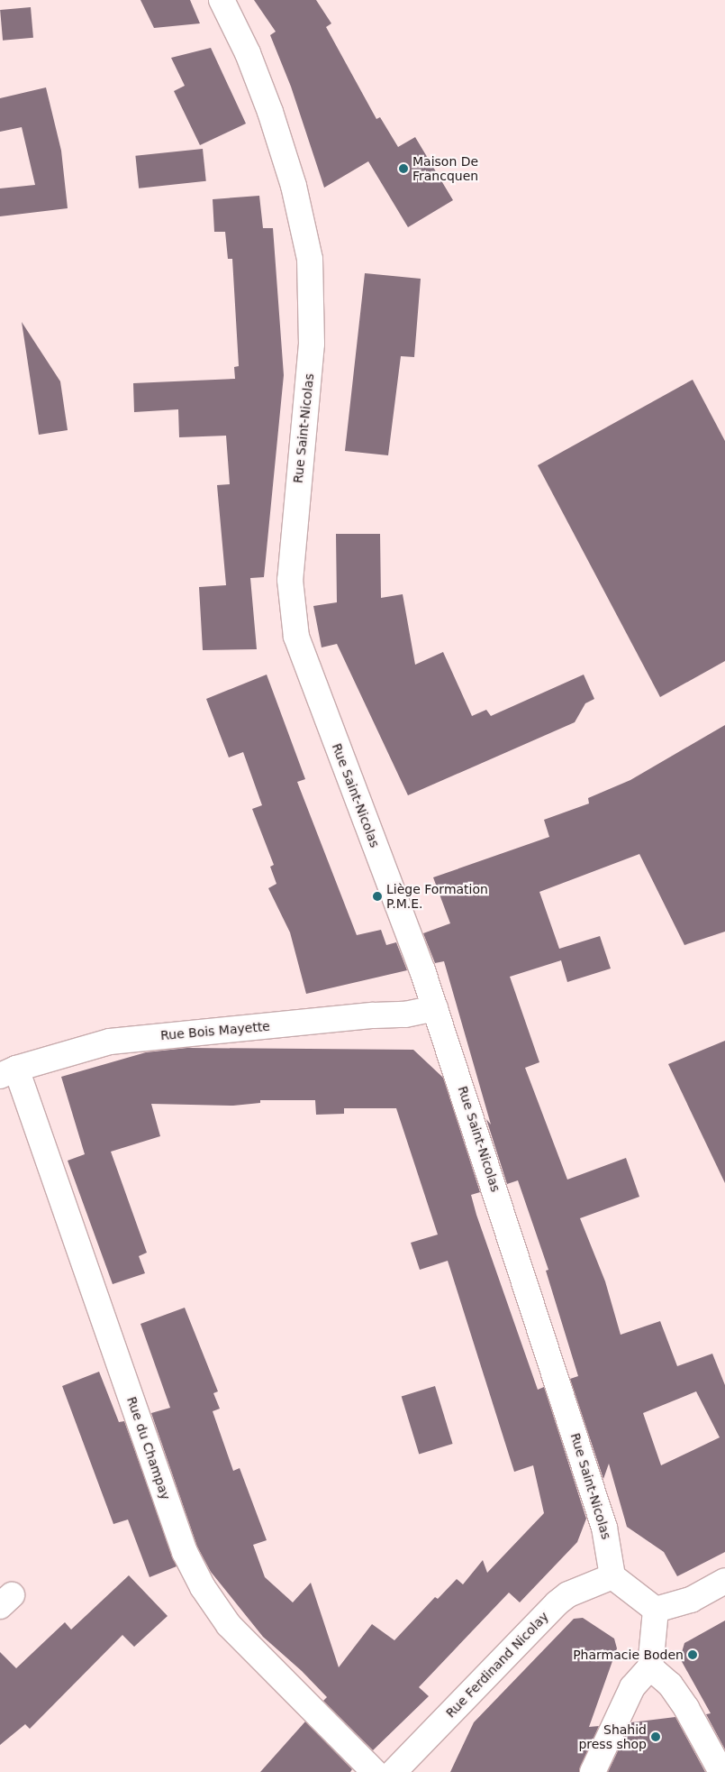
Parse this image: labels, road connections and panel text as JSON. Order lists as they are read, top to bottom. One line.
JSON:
{"streets":{"street":["Rue Saint-Nicolas","Rue Bois Mayette","Rue du Champay","Rue Ferdinand Nicolay"]},"crossings":[["Rue Saint-Nicolas","Rue Bois Mayette"],["Rue Saint-Nicolas","Rue Ferdinand Nicolay"],["Rue Bois Mayette","Rue du Champay"]],"places":["Maison De Francquen","Liège Formation P.M.E.","Pharmacie Boden","Shahid press shop"]}
